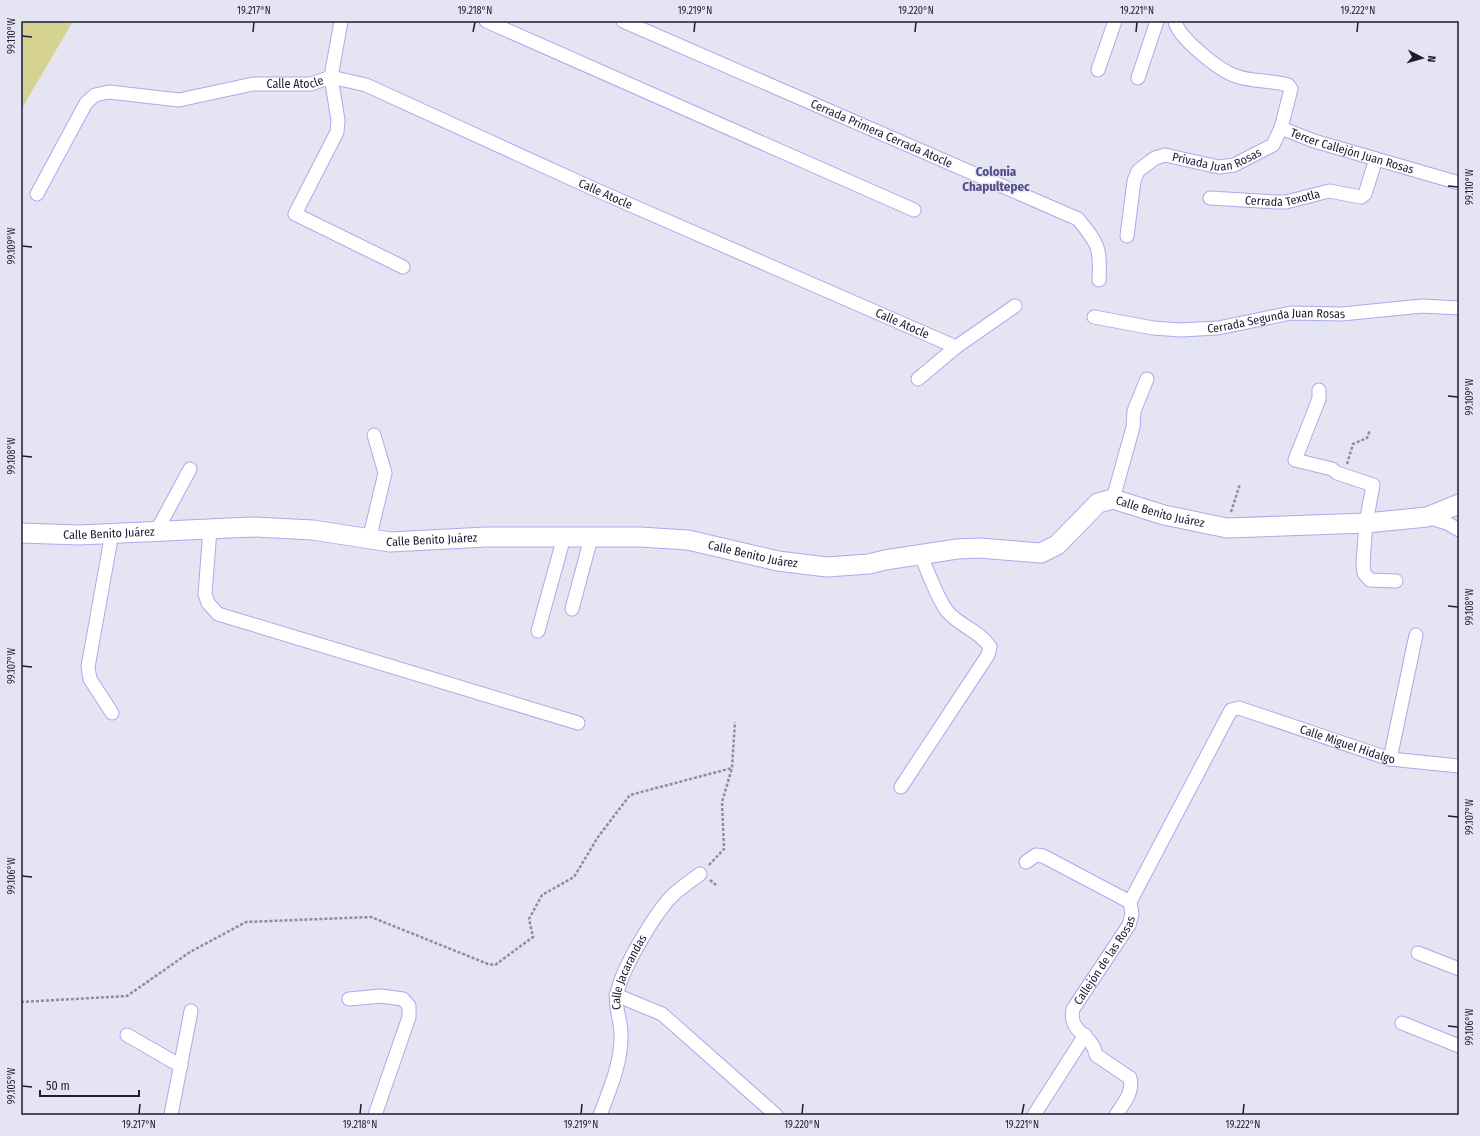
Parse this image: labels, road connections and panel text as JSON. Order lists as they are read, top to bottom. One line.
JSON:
{"streets":{"street":["Calle Atocle","Cerrada Primera Cerrada Atocle","Tercer Callejón Juan Rosas","Privada Juan Rosas","Cerrada Texotla","Cerrada Segunda Juan Rosas","Calle Benito Juárez","Calle Miguel Hidalgo","Callejón de las Rosas","Calle Jacarandas"]},"crossings":[["Tercer Callejón Juan Rosas","Privada Juan Rosas"],["Tercer Callejón Juan Rosas","Cerrada Texotla"],["Calle Miguel Hidalgo","Callejón de las Rosas"]],"districts":["Colonia Chapultepec"],"scale_bar":"50 m","north":"right","coordinates":["19.217°N","19.218°N","19.219°N","19.220°N","19.221°N","19.222°N","99.110°W","99.109°W","99.108°W","99.107°W","99.106°W","99.105°W"]}
